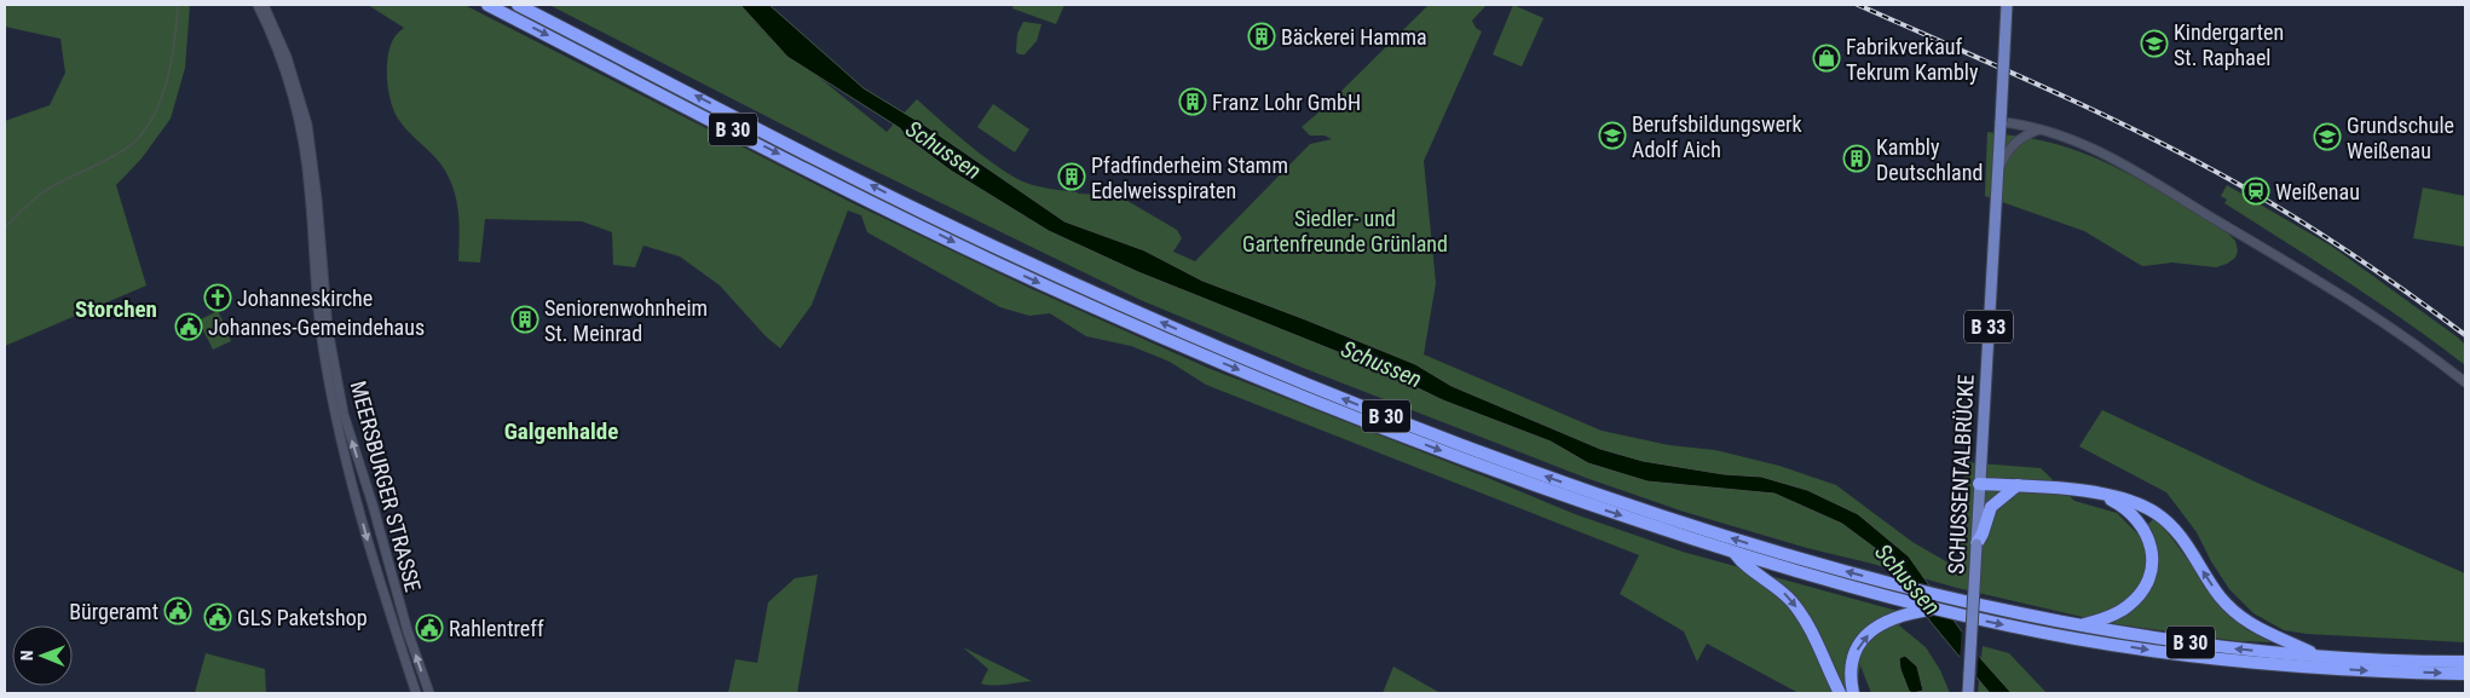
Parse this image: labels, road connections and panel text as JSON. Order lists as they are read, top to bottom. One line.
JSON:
{"streets":{"highway":["B 30"],"main road":["B 33","SCHUSSENTALBRÜCKE"],"street":["MEERSBURGER STRASSE"]},"districts":["Storchen","Galgenhalde"],"water":["Schussen"],"parks":["Siedler- und Gartenfreunde Grünland"],"places":{"building":["Bäckerei Hamma","Franz Lohr GmbH","Kambly Deutschland","Pfadfinderheim Stamm Edelweisspiraten","Seniorenwohnheim St. Meinrad"],"school or university":["Kindergarten St. Raphael","Berufsbildungswerk Adolf Aich","Grundschule Weißenau"],"shop":["Fabrikverkauf Tekrum Kambly"],"station":["Weißenau"],"church":["Johanneskirche"],"public building":["Johannes-Gemeindehaus","Bürgeramt","GLS Paketshop","Rahlentreff"]},"north":"left"}
